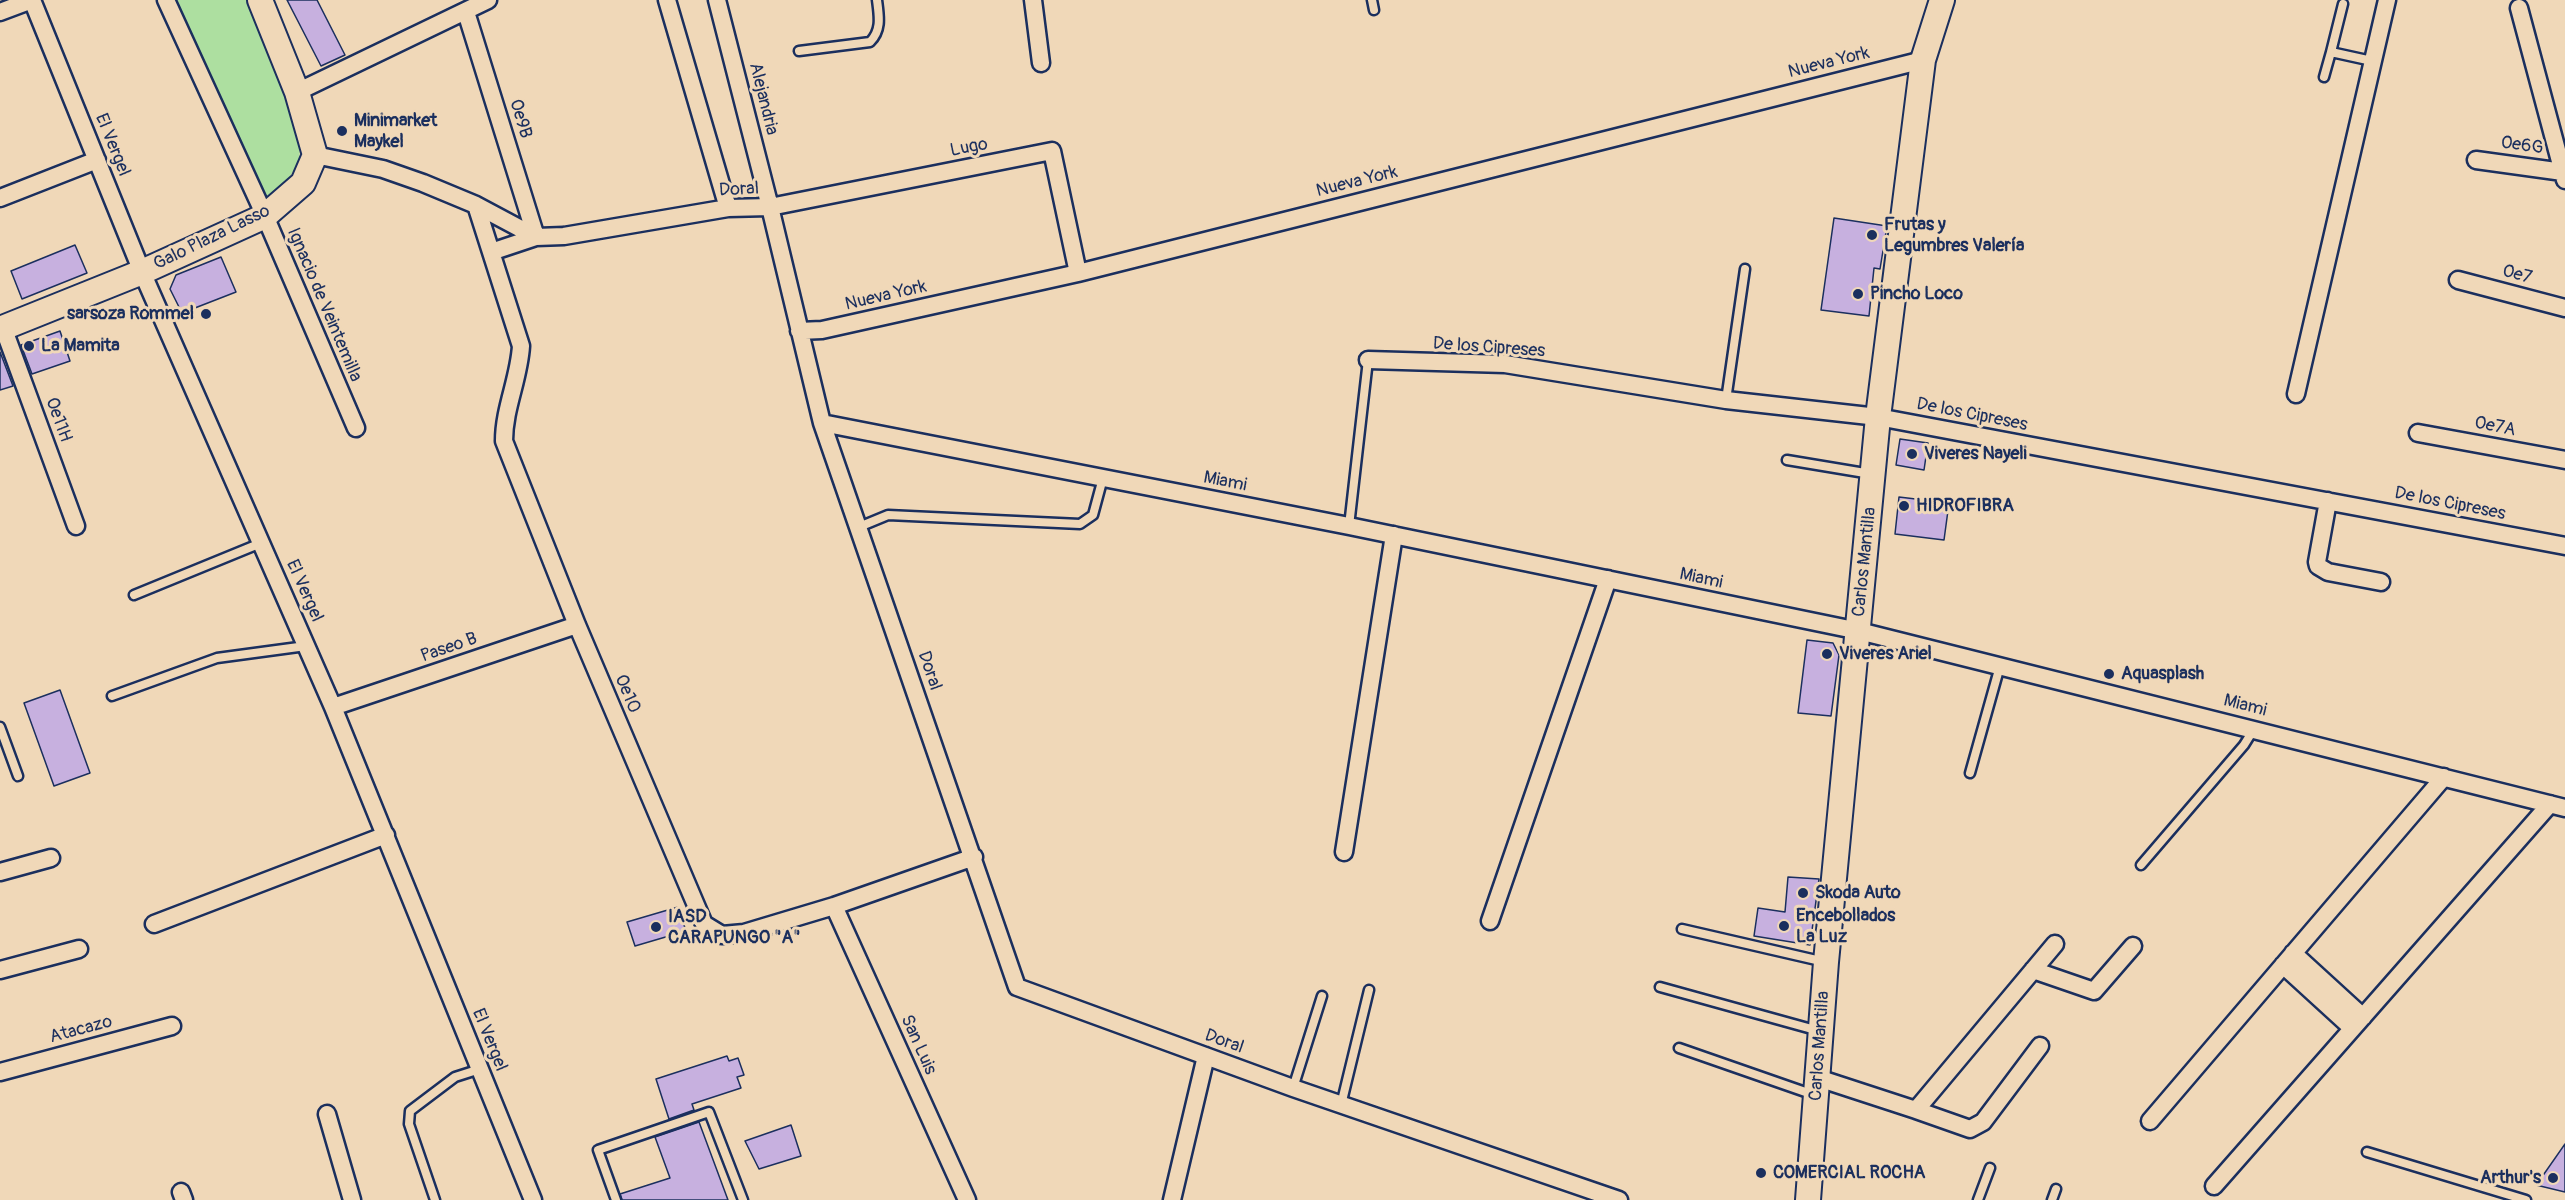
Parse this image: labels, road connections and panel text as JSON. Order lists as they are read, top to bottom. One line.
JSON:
{"streets":{"street":["Nueva York","Alejandria","Oe9B","El Vergel","Oe6G","Lugo","Doral","Galo Plaza Lasso","Oe7","Ignacio de Veintemilla","De los Cipreses","Oe11H","Oe7A","Miami","Carlos Mantilla","Paseo B","Oe10","Atacazo","San Luis"]},"crossings":[["Nueva York","Lugo"],["Nueva York","Doral"],["Nueva York","Carlos Mantilla"],["Alejandria","Lugo"],["Alejandria","Doral"],["Oe9B","Doral"],["El Vergel","Galo Plaza Lasso"],["El Vergel","Paseo B"],["Lugo","Doral"],["Doral","Miami"],["Doral","Oe10"],["Galo Plaza Lasso","Ignacio de Veintemilla"],["Galo Plaza Lasso","Oe11H"],["De los Cipreses","Carlos Mantilla"],["Miami","Carlos Mantilla"],["Paseo B","Oe10"],["Oe10","San Luis"]],"places":["Minimarket Maykel","Frutas y Legumbres Valería","Pincho Loco","sarsoza Rommel","La Mamita","Viveres Nayeli","HIDROFIBRA","Viveres Ariel","Aquasplash","Skoda Auto","Encebollados La Luz","IASD CARAPUNGO \"A\"","COMERCIAL ROCHA","Arthur's"]}
